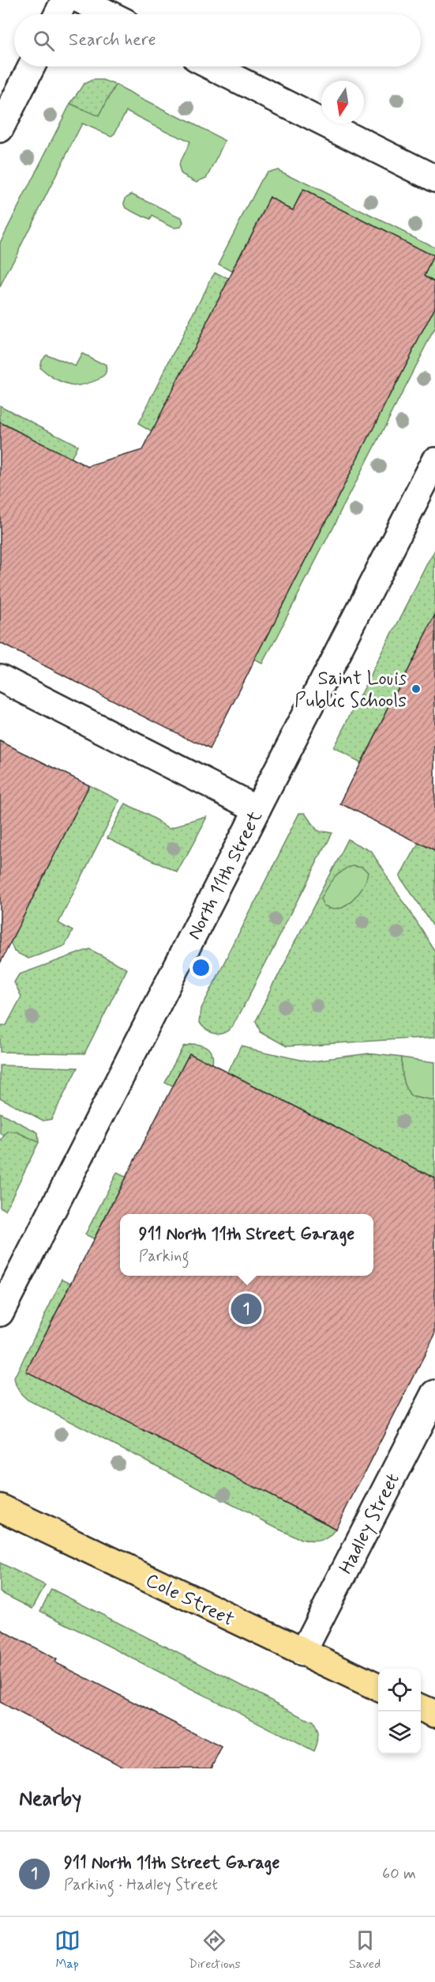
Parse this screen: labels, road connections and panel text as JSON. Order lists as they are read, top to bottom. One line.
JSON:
{"streets":{"main road":["Cole Street"],"street":["North 11th Street","Hadley Street"]},"crossings":[["Hadley Street","Cole Street"]],"places":["Saint Louis Public Schools"],"north":"bottom","page":{"search":"Search here","popup":["911 North 11th Street Garage","Parking"],"pins":"1","heading":"Nearby","list":[{"mark":"1","name":"911 North 11th Street Garage","note":"Parking · Hadley Street","value":"60 m"}],"nav":["Map","Directions","Saved"]}}
